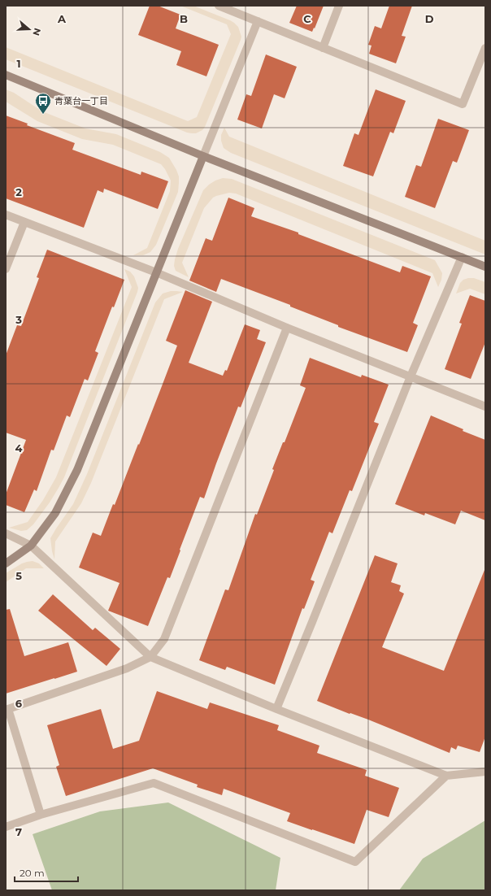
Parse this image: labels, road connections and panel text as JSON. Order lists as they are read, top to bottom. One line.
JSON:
{"places":{"bus stop":["青葉台一丁目"]},"scale_bar":"20 m","north":"right","grid":{"columns":["A","B","C","D"],"rows":["1","2","3","4","5","6","7"]}}
